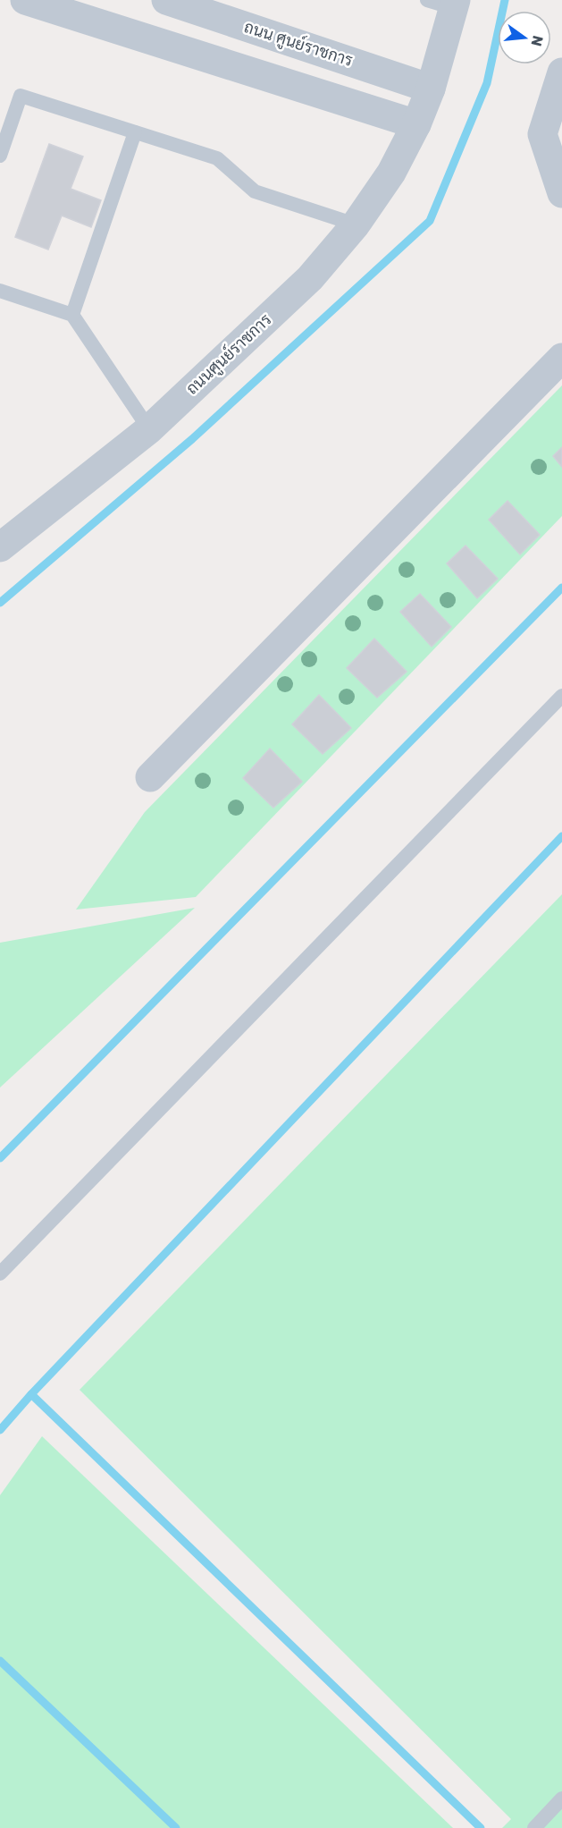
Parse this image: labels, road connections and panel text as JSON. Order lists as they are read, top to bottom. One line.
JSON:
{"streets":{"street":["ถนน ศูนย์ราชการ","ถนนศูนย์ราชการ"]},"crossings":[["ถนน ศูนย์ราชการ","ถนนศูนย์ราชการ"]],"north":"right"}
